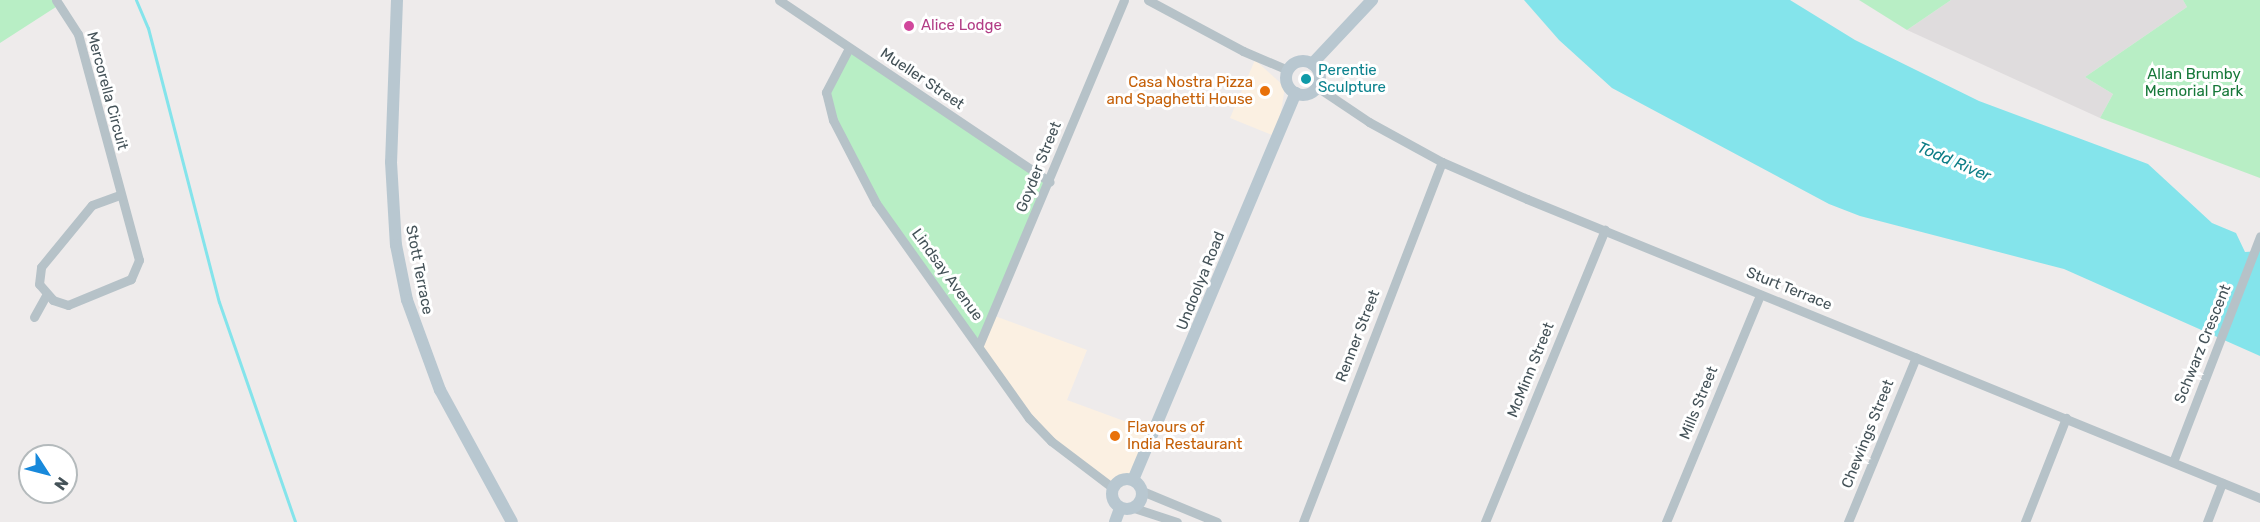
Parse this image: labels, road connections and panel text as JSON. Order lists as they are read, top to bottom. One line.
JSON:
{"streets":{"main road":["Stott Terrace","Undoolya Road"],"street":["Mueller Street","Mercorella Circuit","Goyder Street","Lindsay Avenue","Sturt Terrace","Renner Street","Schwarz Crescent","McMinn Street","Mills Street","Chewings Street"]},"crossings":[["Mueller Street","Goyder Street"],["Mueller Street","Lindsay Avenue"],["Goyder Street","Lindsay Avenue"],["Lindsay Avenue","Undoolya Road"],["Undoolya Road","Sturt Terrace"],["Sturt Terrace","Renner Street"],["Sturt Terrace","Schwarz Crescent"],["Sturt Terrace","McMinn Street"],["Sturt Terrace","Mills Street"],["Sturt Terrace","Chewings Street"]],"water":["Todd River"],"parks":["Allan Brumby Memorial Park"],"places":["Alice Lodge","Perentie Sculpture","Casa Nostra Pizza and Spaghetti House","Flavours of India Restaurant"],"north":"bottom right"}
